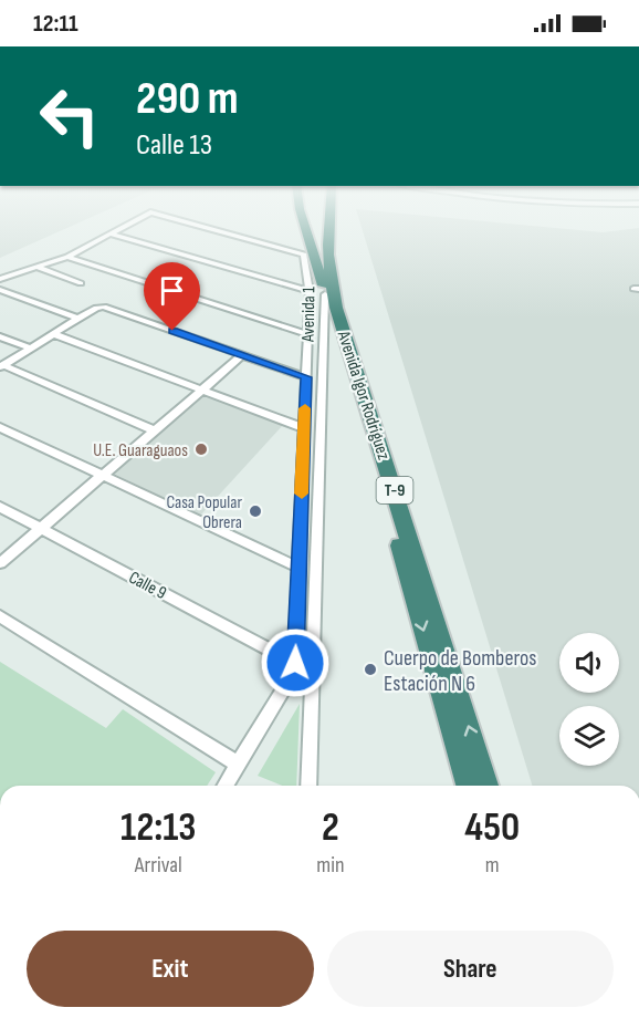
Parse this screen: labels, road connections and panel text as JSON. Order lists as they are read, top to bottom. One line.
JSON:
{"streets":{"highway":["Avenida Igor Rodríguez","T-9"],"street":["Avenida 1","Calle 9"]},"crossings":[["Avenida 1","Avenida Igor Rodríguez"],["Avenida 1","Calle 9"]],"places":["U.E. Guaraguaos","Casa Popular Obrera","Cuerpo de Bomberos Estación N 6"],"page":{"status":"12:11","turn":["290 m","Calle 13"],"eta":["12:13","Arrival","2","min","450","m"],"buttons":["Exit","Share"]}}
